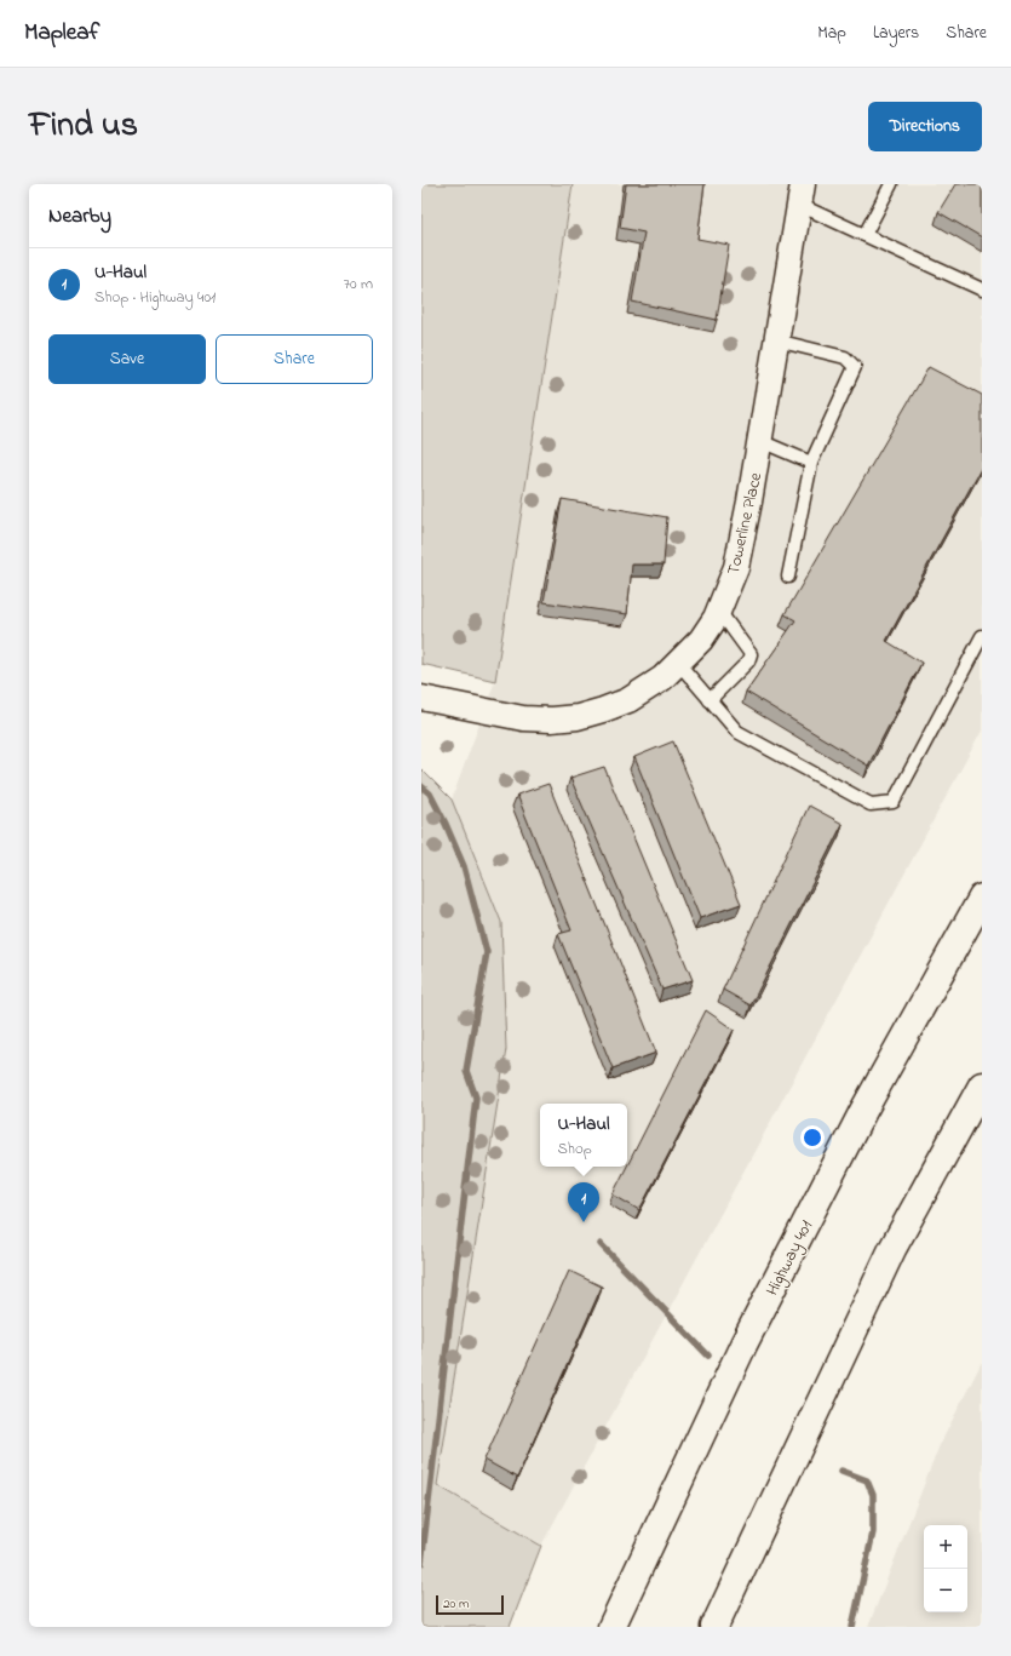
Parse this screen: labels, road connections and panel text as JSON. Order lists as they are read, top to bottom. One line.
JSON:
{"streets":{"highway":["Highway 401"],"street":["Towerline Place"]},"scale_bar":"20 m","page":{"header":"Mapleaf","nav":["Map","Layers","Share"],"title":"Find us","buttons":["Directions",["Save","Share"]],"heading":"Nearby","list":[{"mark":"1","name":"U-Haul","note":"Shop · Highway 401","value":"70 m"}],"popup":["U-Haul","Shop"],"pins":"1","map_buttons":["+","−"],"scale":"20 m"}}
